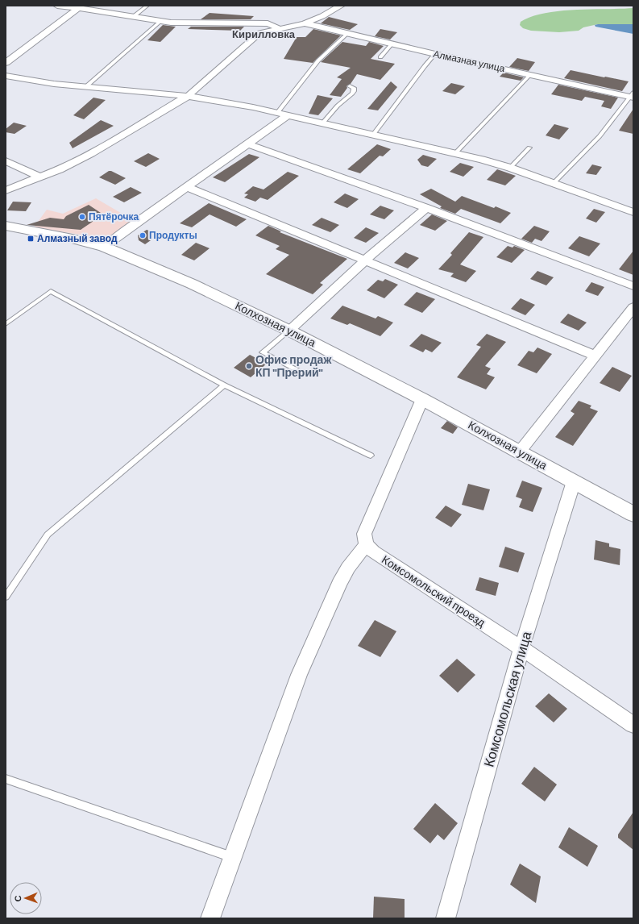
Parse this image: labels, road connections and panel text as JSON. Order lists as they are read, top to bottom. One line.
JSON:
{"streets":{"main road":["Колхозная улица"],"street":["Алмазная улица","Комсомольский проезд","Комсомольская улица"]},"crossings":[["Колхозная улица","Комсомольская улица"],["Комсомольский проезд","Комсомольская улица"]],"districts":["Кирилловка"],"places":{"other":["Пятёрочка","Продукты","Офис продаж КП \"Прерий\""],"transit":["Алмазный завод"]},"north":"left"}
